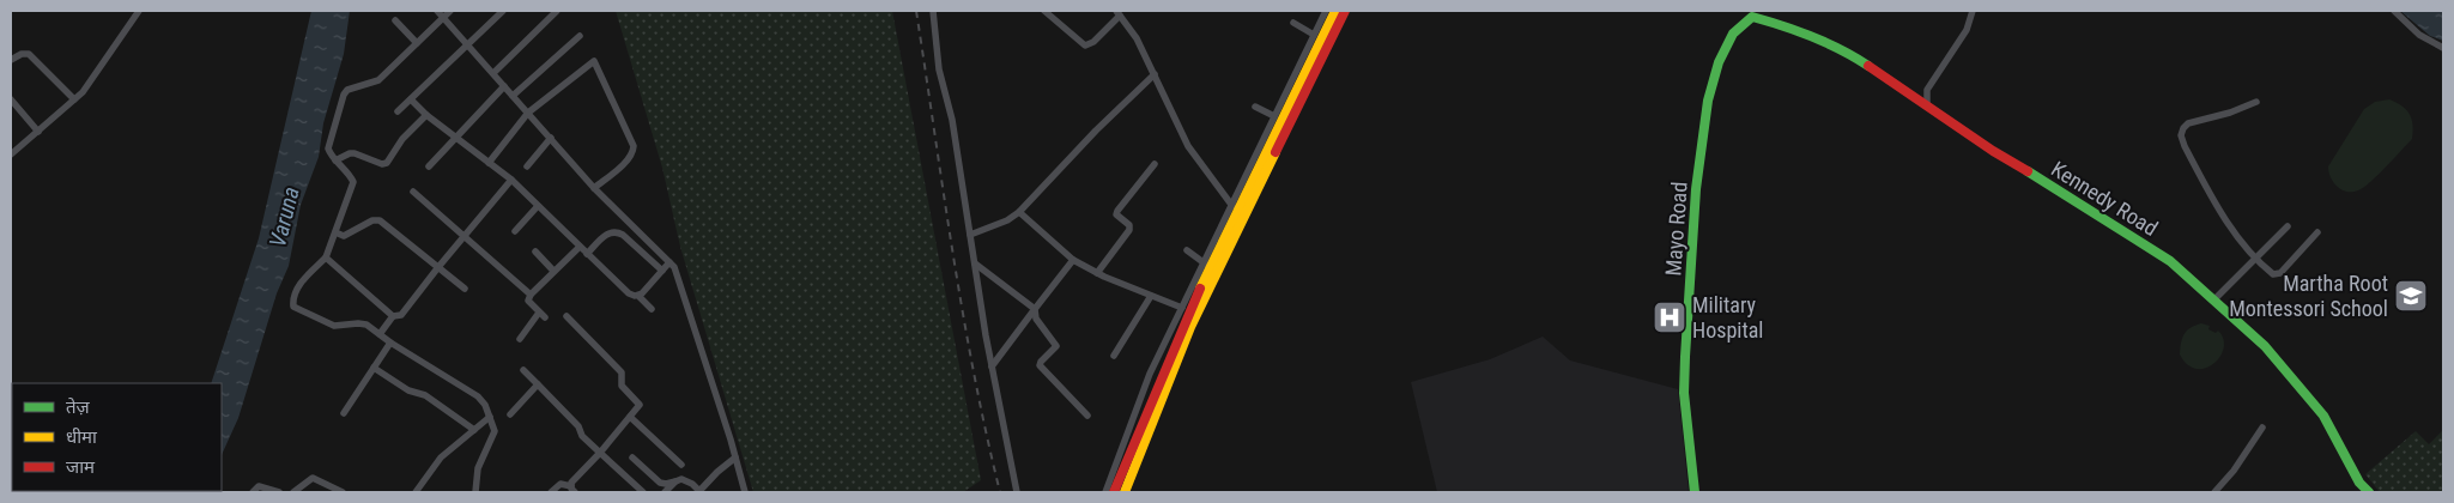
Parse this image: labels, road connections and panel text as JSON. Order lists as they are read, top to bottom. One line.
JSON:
{"streets":{"street":["Kennedy Road","Mayo Road"]},"crossings":[["Kennedy Road","Mayo Road"]],"water":["Varuna"],"places":{"school or university":["Martha Root Montessori School"],"hospital":["Military Hospital"]},"legend":["तेज़","धीमा","जाम"]}
